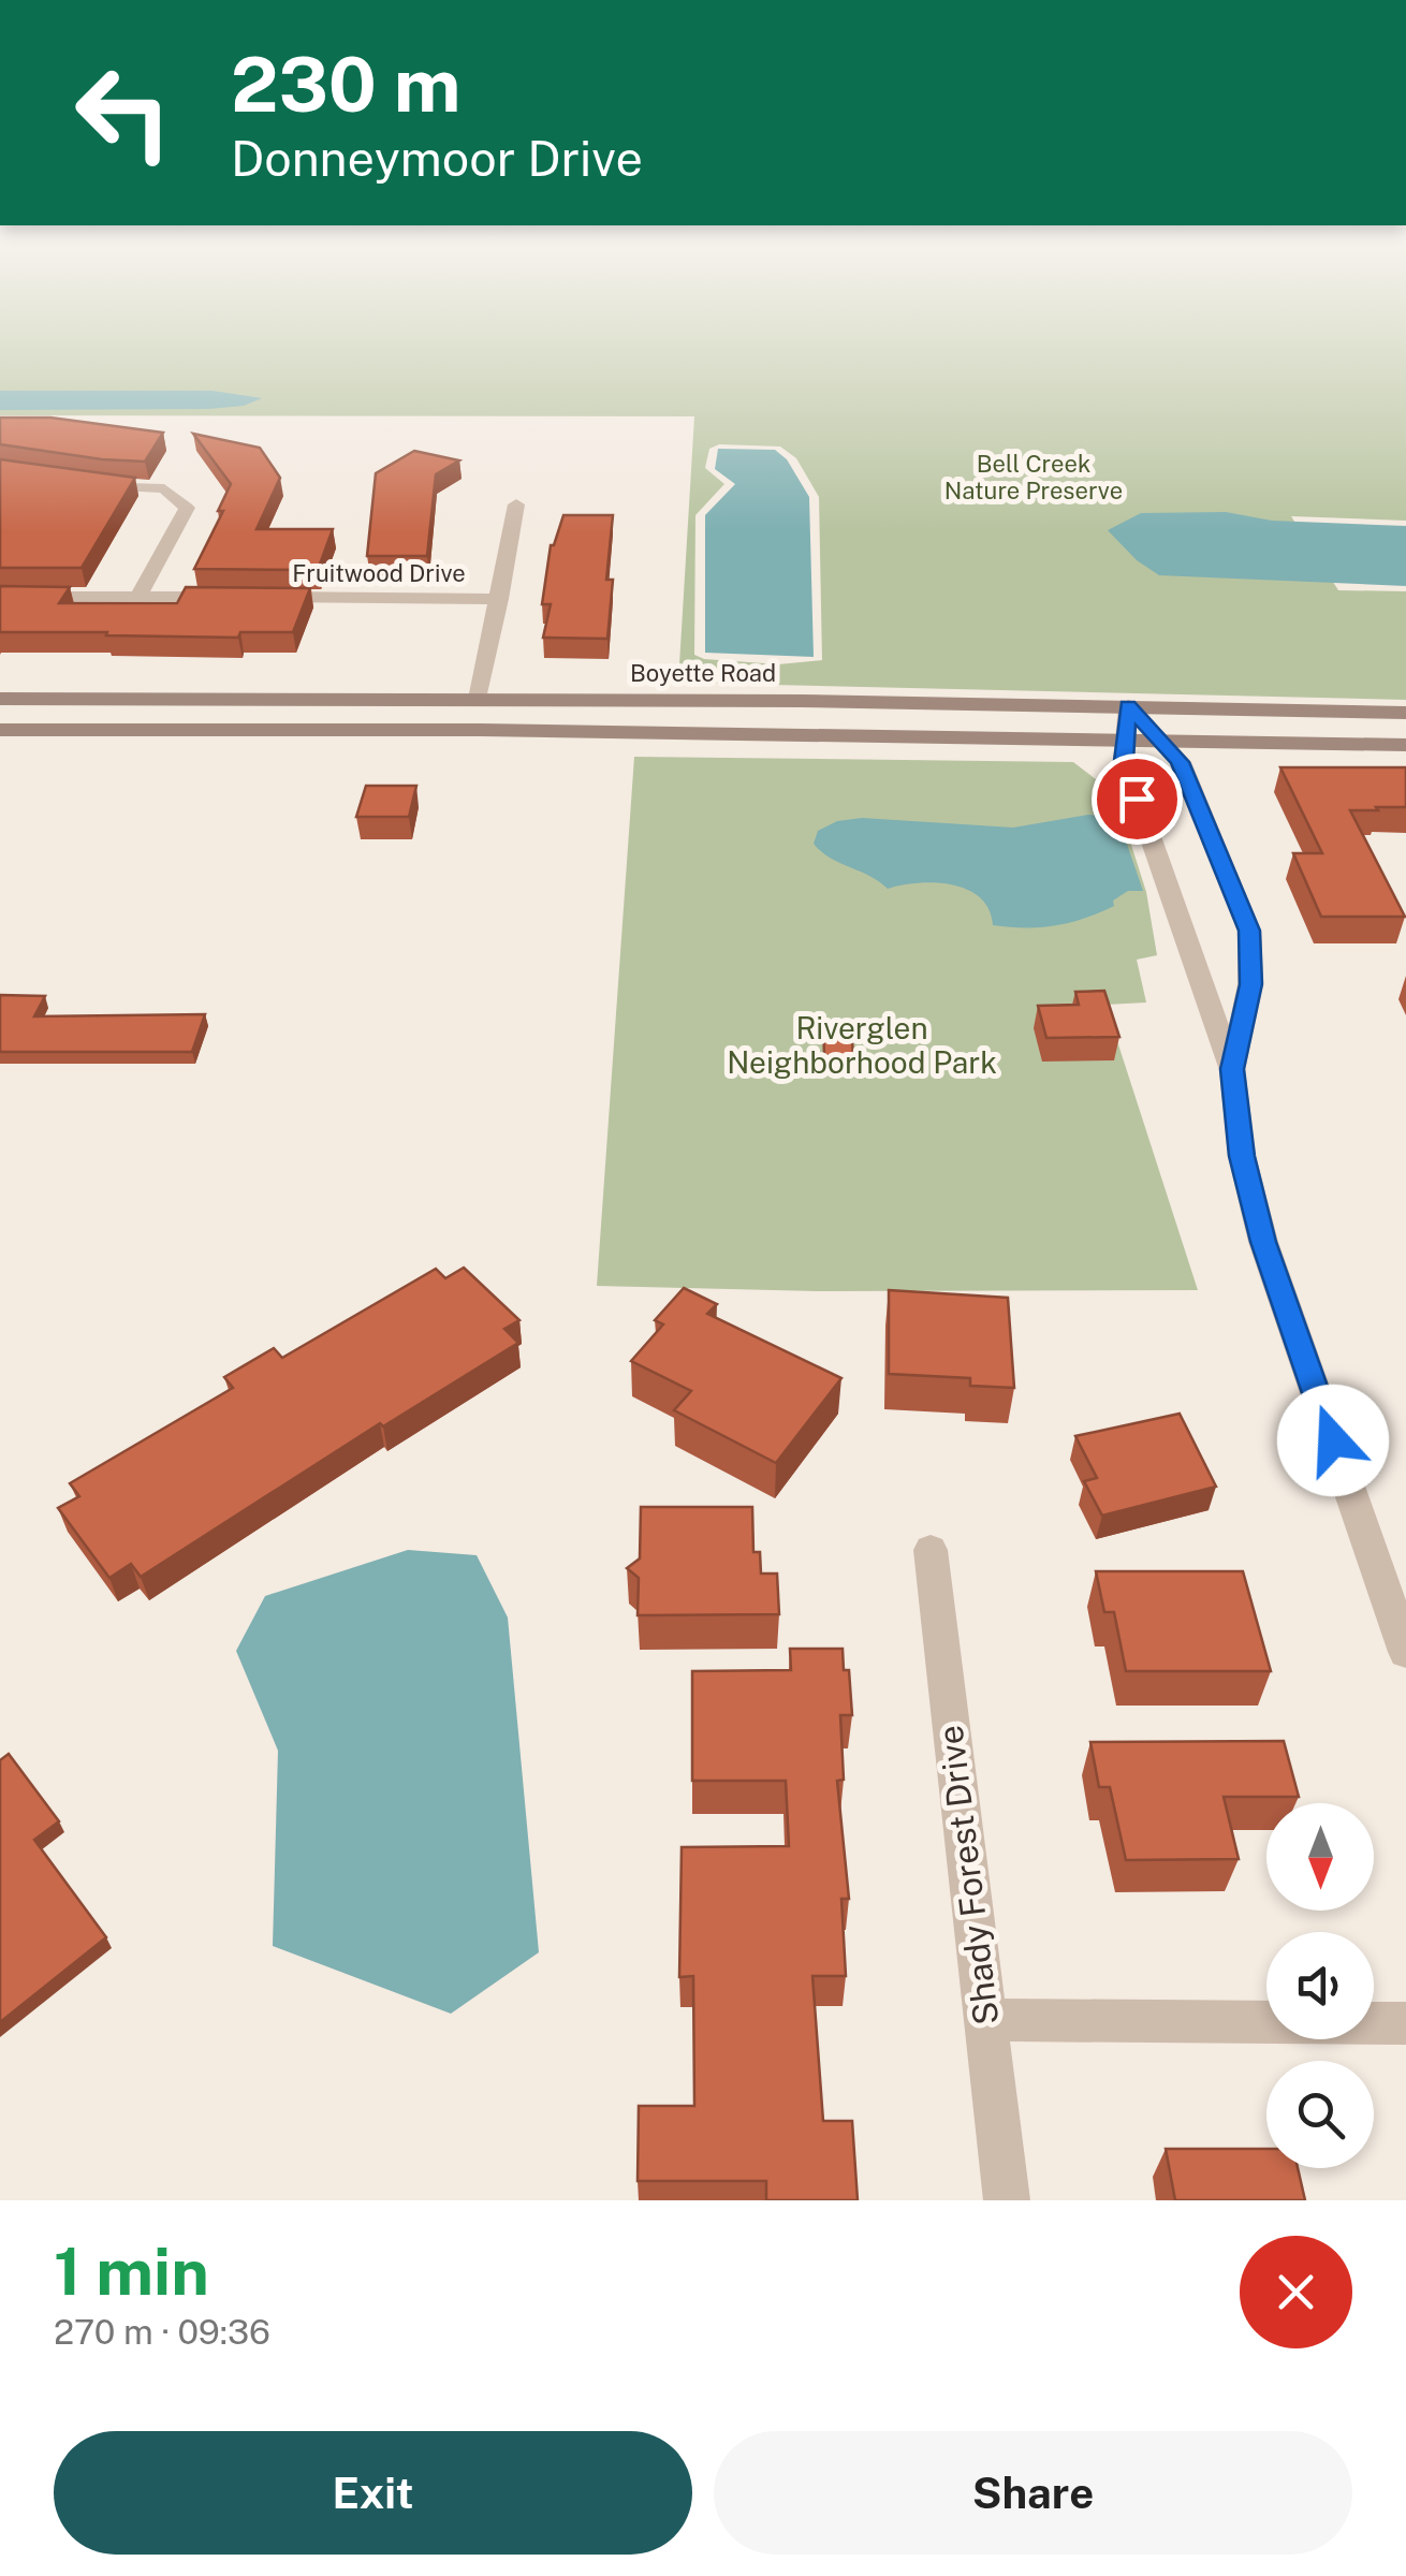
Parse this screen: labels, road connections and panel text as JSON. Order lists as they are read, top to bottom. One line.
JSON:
{"streets":{"main road":["Boyette Road"],"street":["Fruitwood Drive","Shady Forest Drive"]},"parks":["Bell Creek Nature Preserve","Riverglen Neighborhood Park"],"north":"bottom","page":{"turn":["230 m","Donneymoor Drive"],"heading":["1 min","270 m · 09:36"],"buttons":["Exit","Share"]}}
